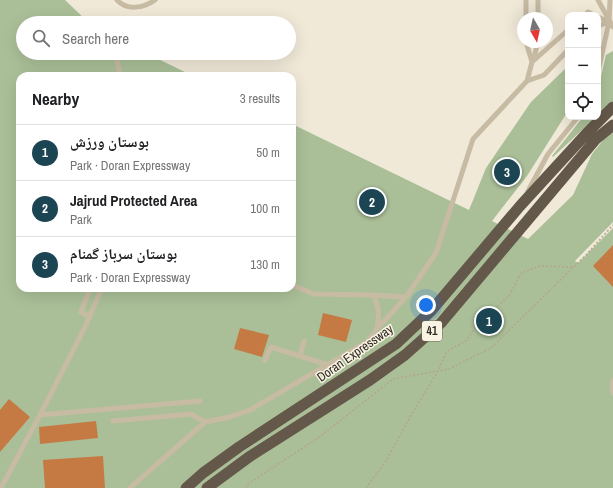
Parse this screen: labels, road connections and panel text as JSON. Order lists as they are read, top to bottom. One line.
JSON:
{"streets":{"highway":["41","Doran Expressway"]},"north":"bottom","page":{"map_buttons":["+","−"],"search":"Search here","heading":["Nearby","3 results"],"list":[{"mark":"1","name":"بوستان ورزش","note":"Park · Doran Expressway","value":"50 m"},{"mark":"2","name":"Jajrud Protected Area","note":"Park","value":"100 m"},{"mark":"3","name":"بوستان سرباز گمنام","note":"Park · Doran Expressway","value":"130 m"}],"pins":["3","2","1"]}}
